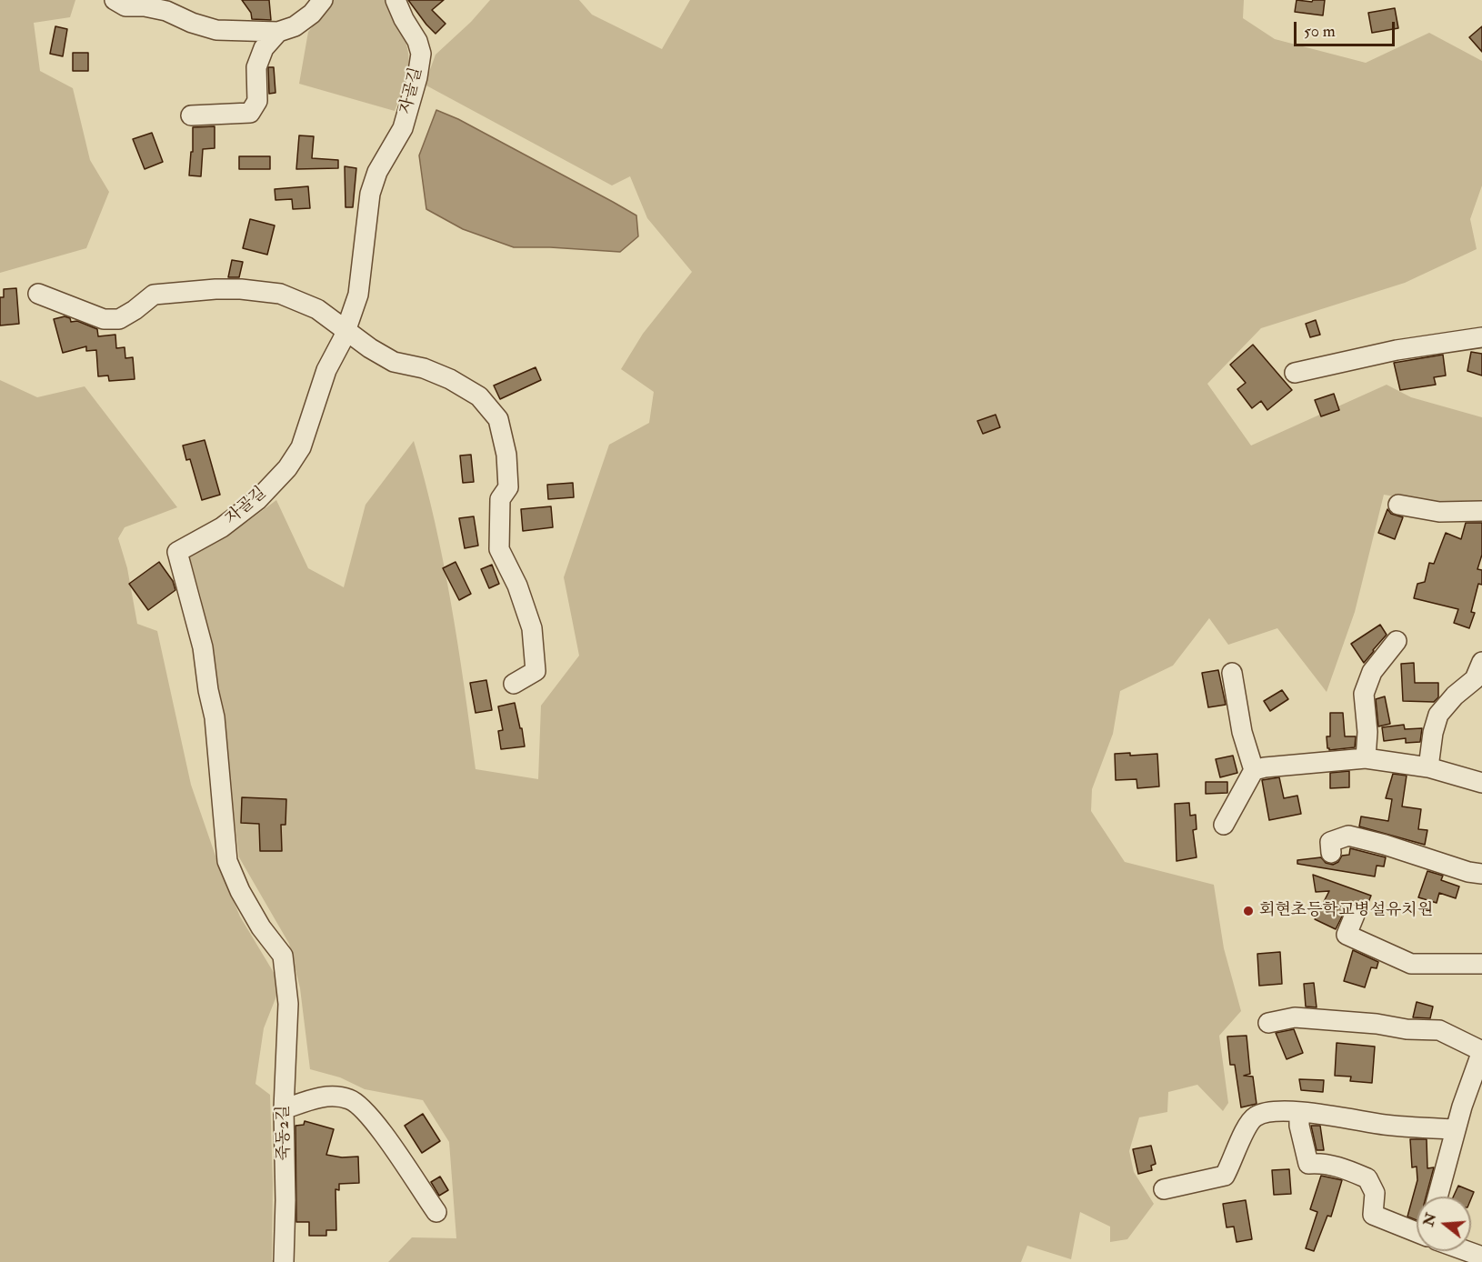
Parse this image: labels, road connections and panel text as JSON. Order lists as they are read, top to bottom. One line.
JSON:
{"streets":{"street":["자골길","죽동2길"]},"crossings":[["자골길","죽동2길"]],"places":["회현초등학교병설유치원"],"scale_bar":"50 m","north":"left"}
